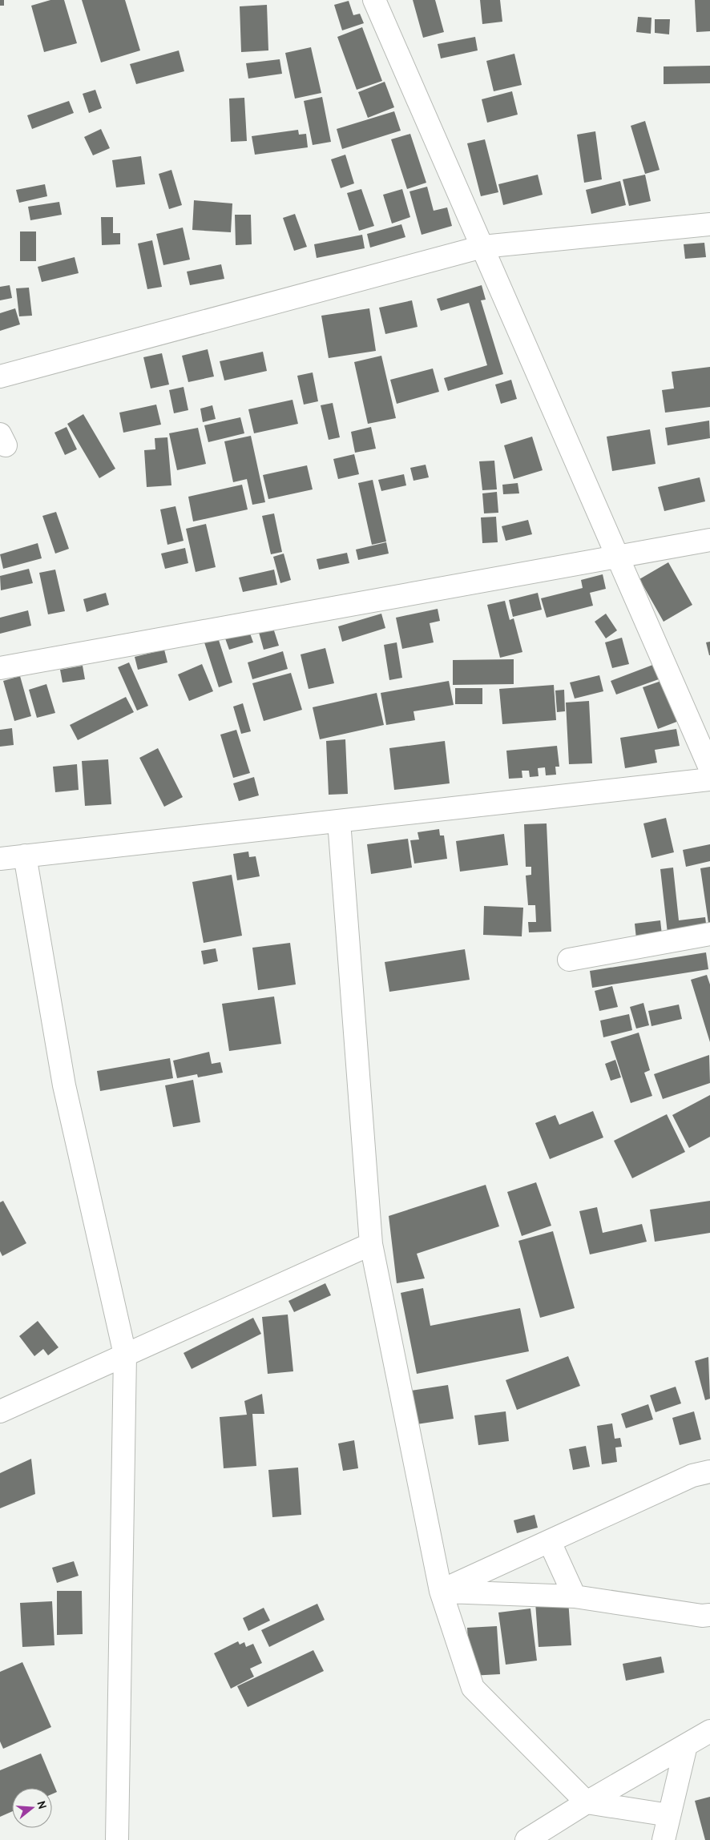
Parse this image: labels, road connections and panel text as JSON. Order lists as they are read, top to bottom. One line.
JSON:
{"north":"right"}
